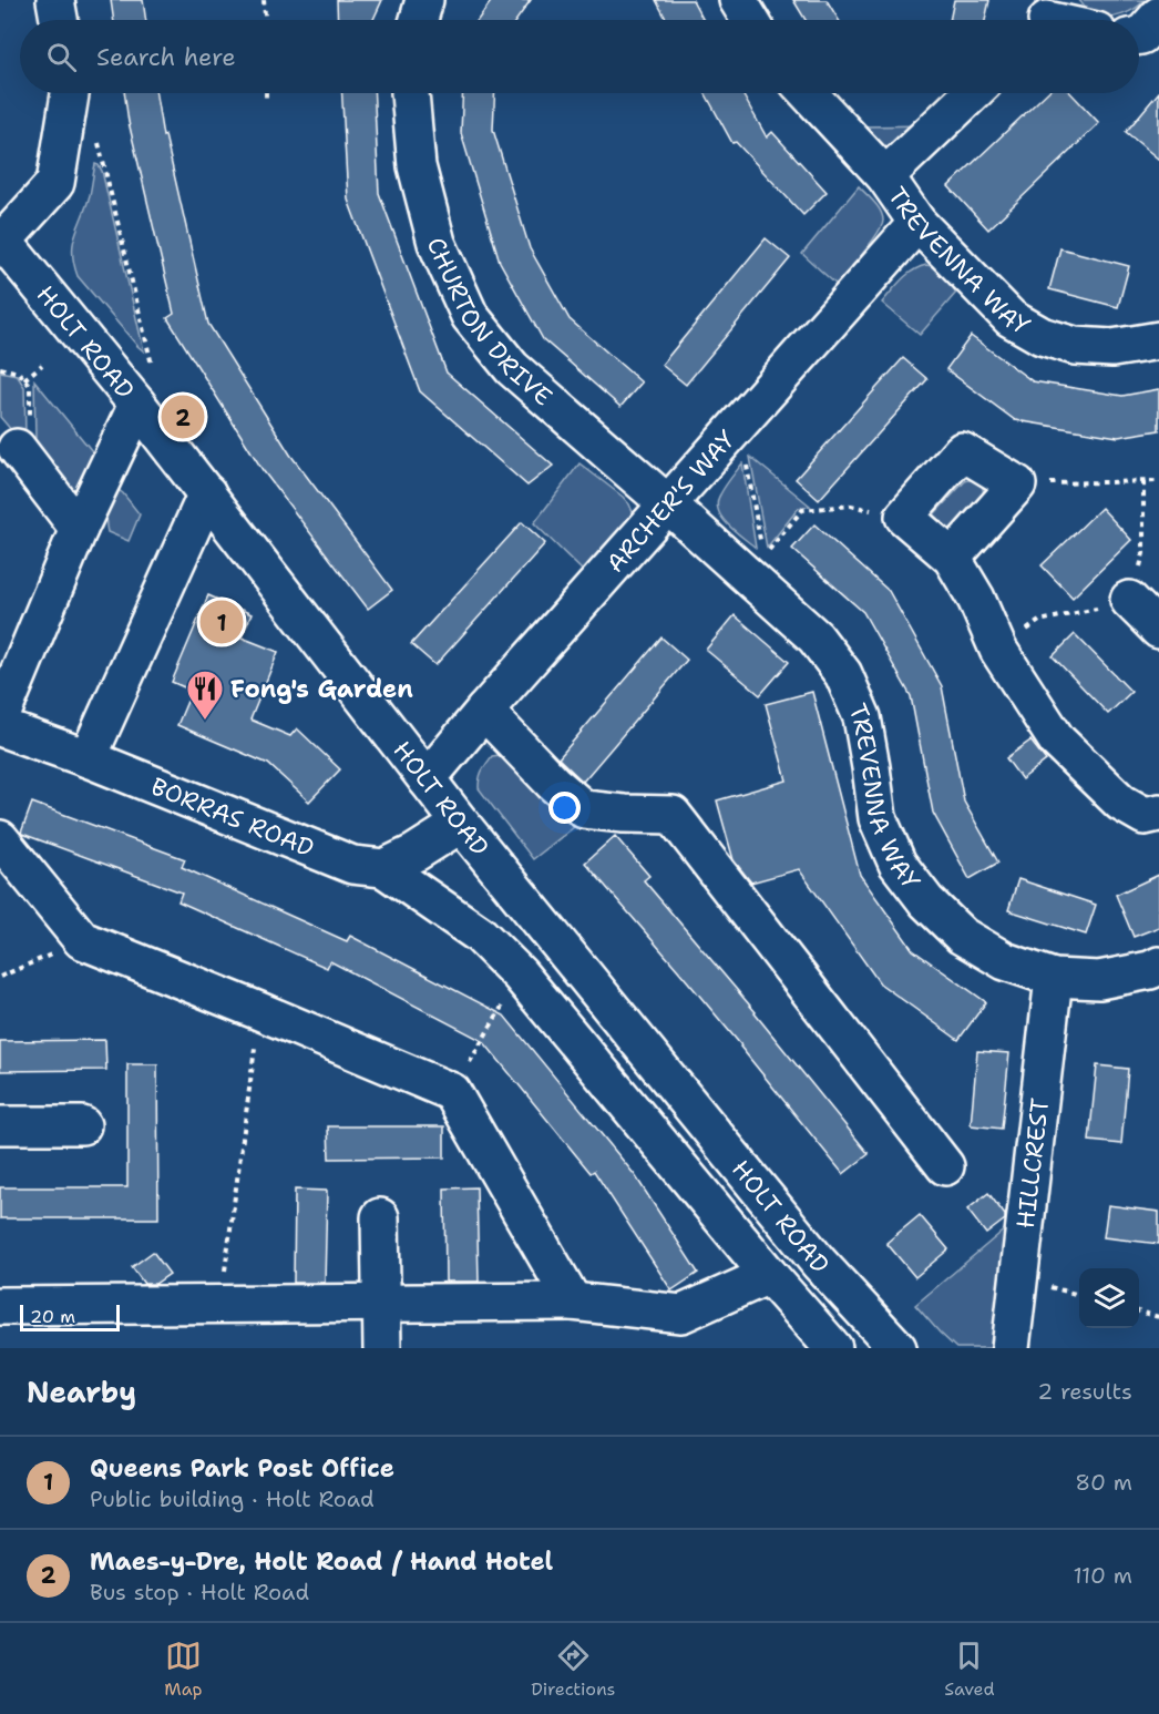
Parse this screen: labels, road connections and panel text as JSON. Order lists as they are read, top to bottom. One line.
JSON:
{"streets":{"street":["TREVENNA WAY","CHURTON DRIVE","HOLT ROAD","ARCHER'S WAY","BORRAS ROAD","HILLCREST"]},"crossings":[["TREVENNA WAY","CHURTON DRIVE"],["TREVENNA WAY","ARCHER'S WAY"],["TREVENNA WAY","HILLCREST"],["CHURTON DRIVE","ARCHER'S WAY"],["HOLT ROAD","ARCHER'S WAY"],["HOLT ROAD","BORRAS ROAD"]],"places":{"restaurant":["Fong's Garden"]},"scale_bar":"20 m","page":{"search":"Search here","pins":["2","1"],"scale":"20 m","heading":["Nearby","2 results"],"list":[{"mark":"1","name":"Queens Park Post Office","note":"Public building · Holt Road","value":"80 m"},{"mark":"2","name":"Maes-y-Dre, Holt Road / Hand Hotel","note":"Bus stop · Holt Road","value":"110 m"}],"nav":["Map","Directions","Saved"]}}
